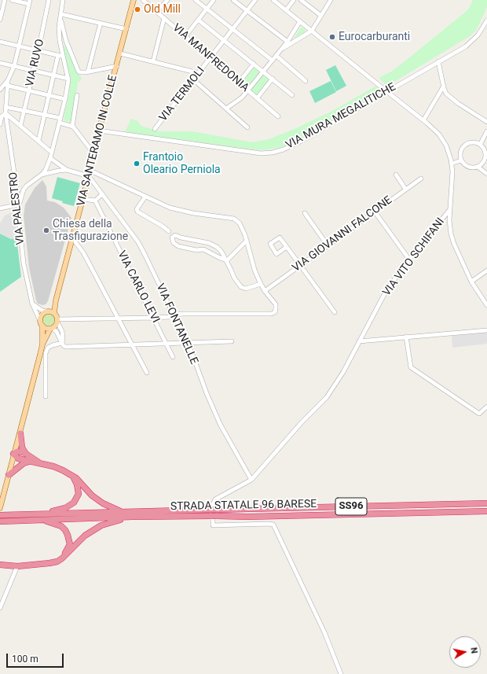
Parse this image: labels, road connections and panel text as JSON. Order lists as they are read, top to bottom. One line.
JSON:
{"streets":{"highway":["STRADA STATALE 96 BARESE","SS96"],"main road":["VIA SANTERAMO IN COLLE","VIA PALESTRO"],"street":["VIA MANFREDONIA","VIA RUVO","VIA TERMOLI","VIA MURA MEGALITICHE","VIA GIOVANNI FALCONE","VIA VITO SCHIFANI","VIA CARLO LEVI","VIA FONTANELLE"]},"crossings":[["VIA MANFREDONIA","VIA TERMOLI"],["VIA MURA MEGALITICHE","VIA SANTERAMO IN COLLE"],["VIA SANTERAMO IN COLLE","VIA FONTANELLE"],["VIA VITO SCHIFANI","VIA FONTANELLE"]],"places":["Old Mill","Eurocarburanti","Frantoio Oleario Perniola","Chiesa della Trasfigurazione"],"scale_bar":"100 m","north":"right"}
